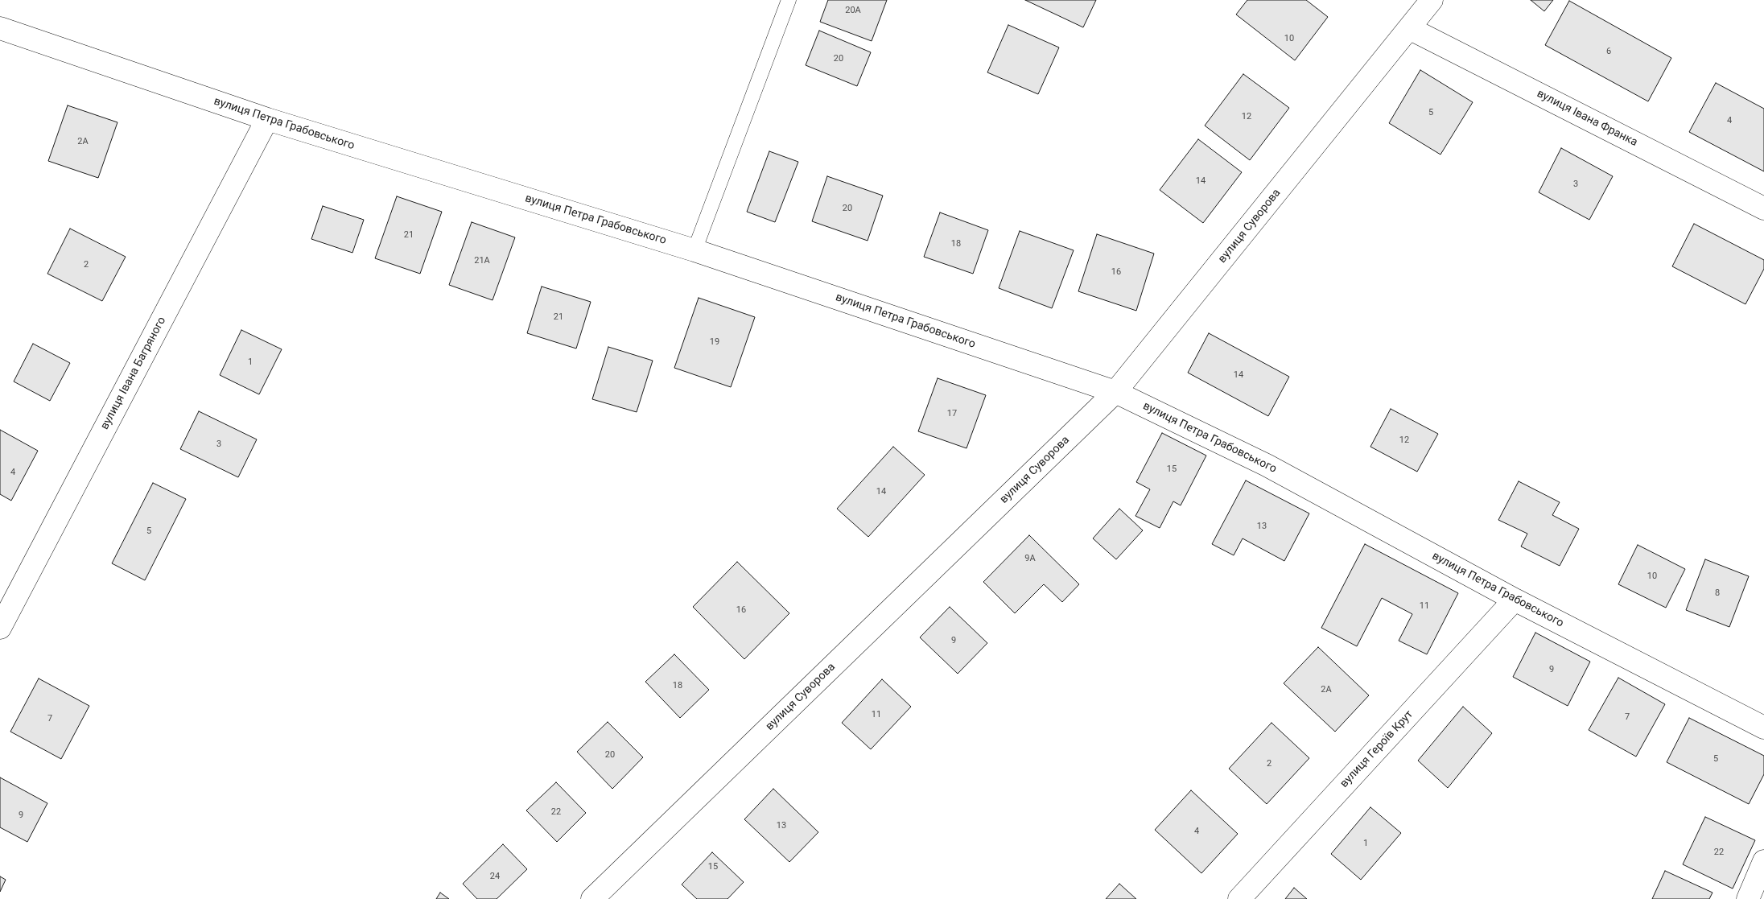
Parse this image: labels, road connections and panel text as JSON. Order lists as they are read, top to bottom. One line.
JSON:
{"streets":{"street":["вулиця Івана Франка","вулиця Петра Грабовського","вулиця Суворова","вулиця Івана Багряного","вулиця Героїв Крут"]},"crossings":[["вулиця Івана Франка","вулиця Суворова"],["вулиця Петра Грабовського","вулиця Суворова"],["вулиця Петра Грабовського","вулиця Івана Багряного"],["вулиця Петра Грабовського","вулиця Героїв Крут"]],"house_numbers":["20А","10","6","20","5","12","4","2А","14","3","20","21","18","21А","2","16","21","19","1","14","17","12","3","15","4","14","13","5","9А","10","8","11","16","9","9","18","2А","11","7","7","20","5","2","22","9","13","4","1","22","15","24"]}
